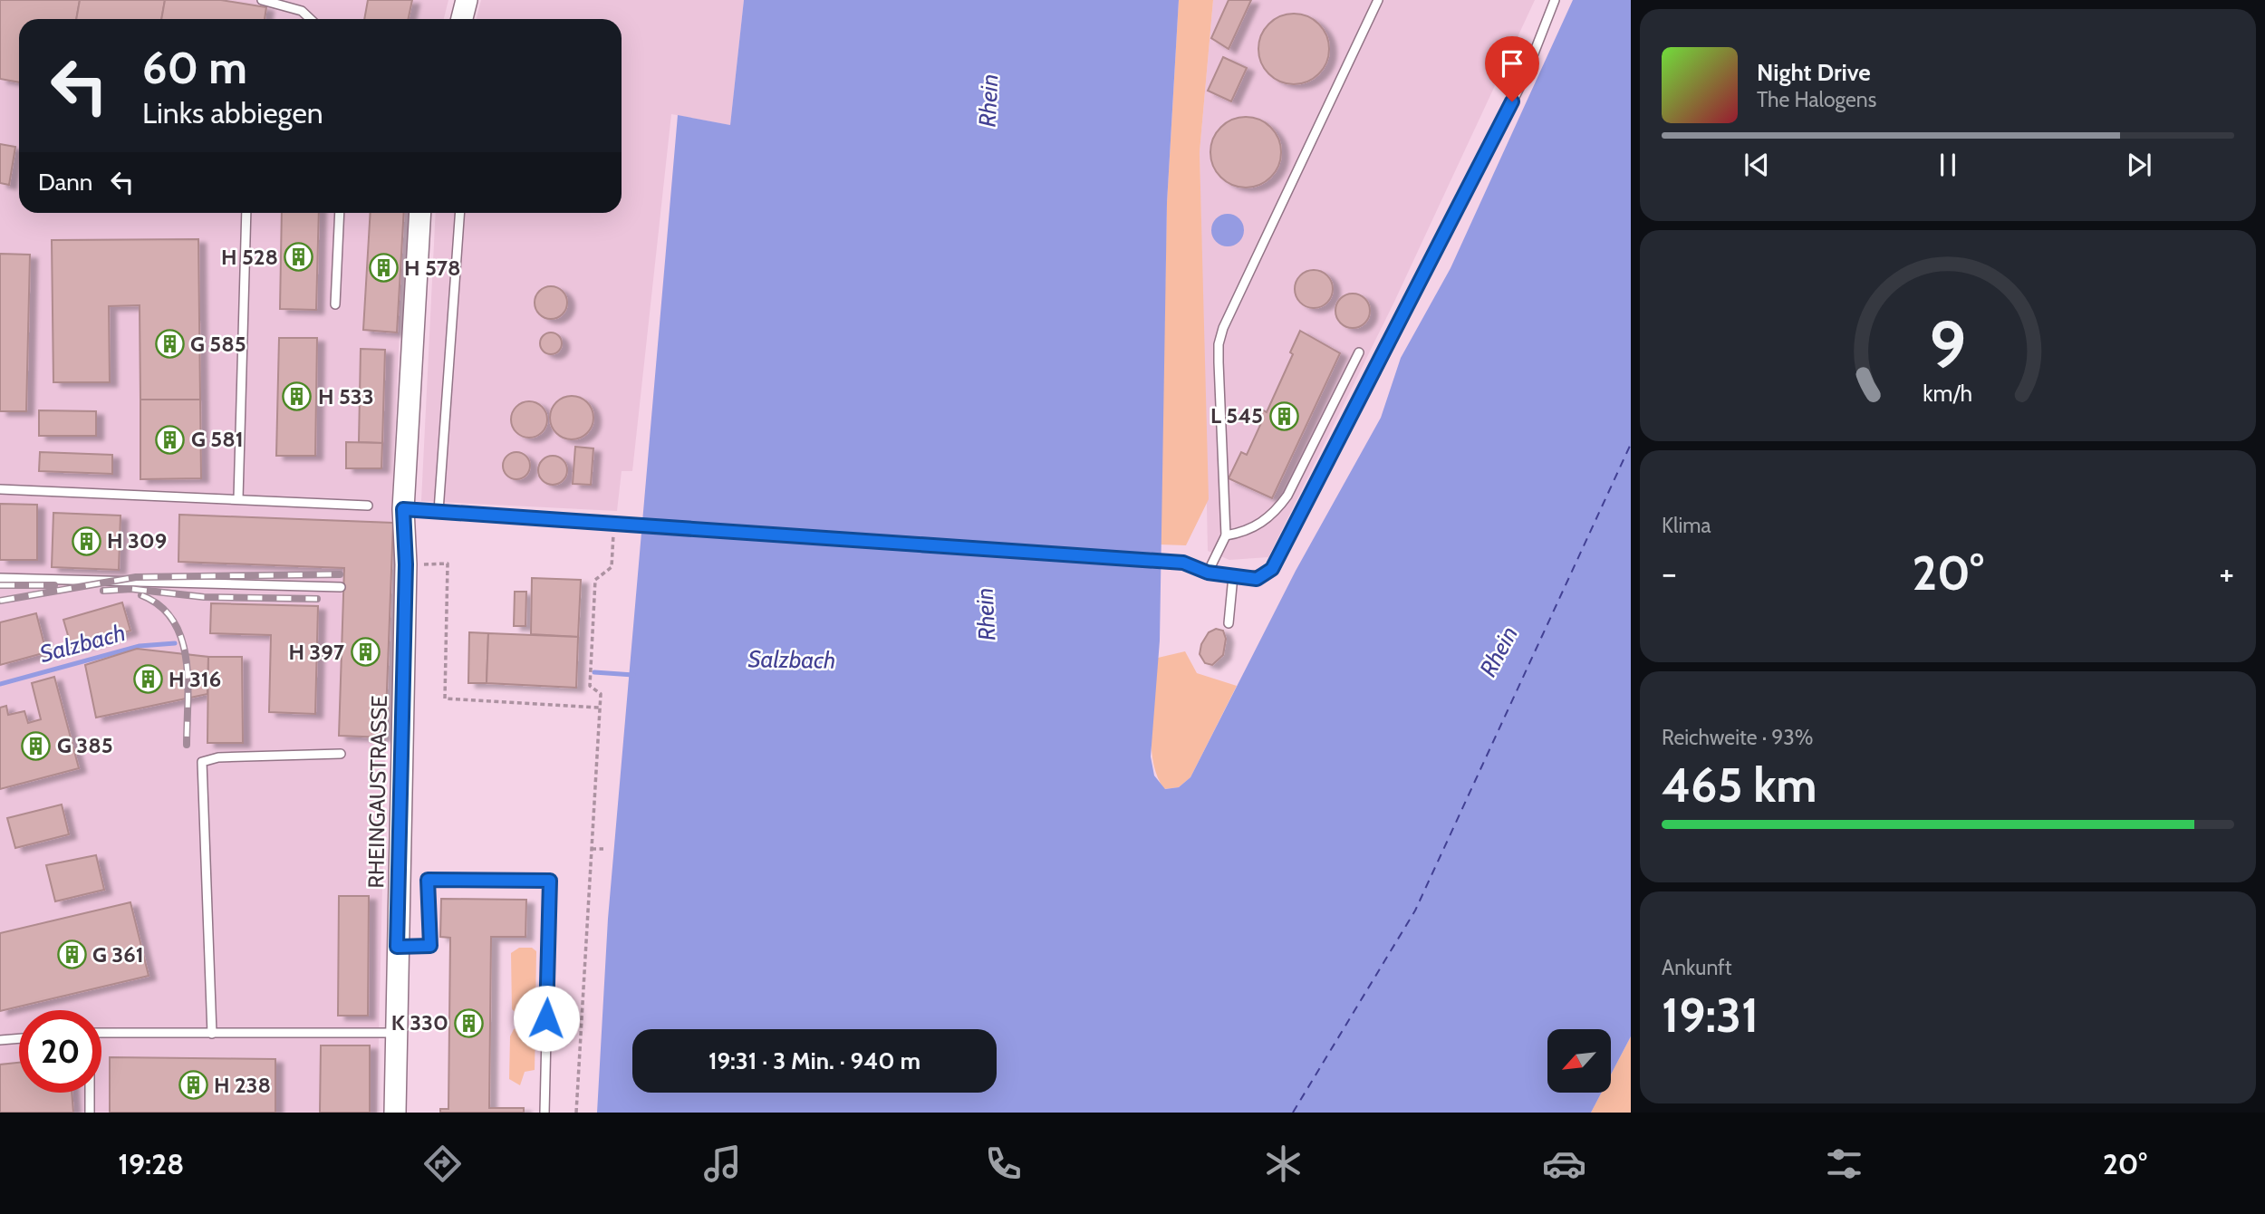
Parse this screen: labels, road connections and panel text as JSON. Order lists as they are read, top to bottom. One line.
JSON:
{"streets":{"street":["RHEINGAUSTRASSE"]},"water":["Rhein","Salzbach"],"places":{"building":["H 528","H 578","G 585","H 533","L 545","G 581","H 309","H 397","H 316","G 385","G 361","K 330","H 238"]},"north":"bottom left","page":{"turn":["60 m","Links abbiegen"],"song":["Night Drive","The Halogens"],"then":"Dann","tile":["Klima",["Reichweite · 93%","465 km"],["Ankunft","19:31"]],"heat":["−","20°","+"],"limit":"20","trip":"19:31 · 3 Min. · 940 m","tabs":["19:28","20°"],"gauge":["9","km/h"]}}
